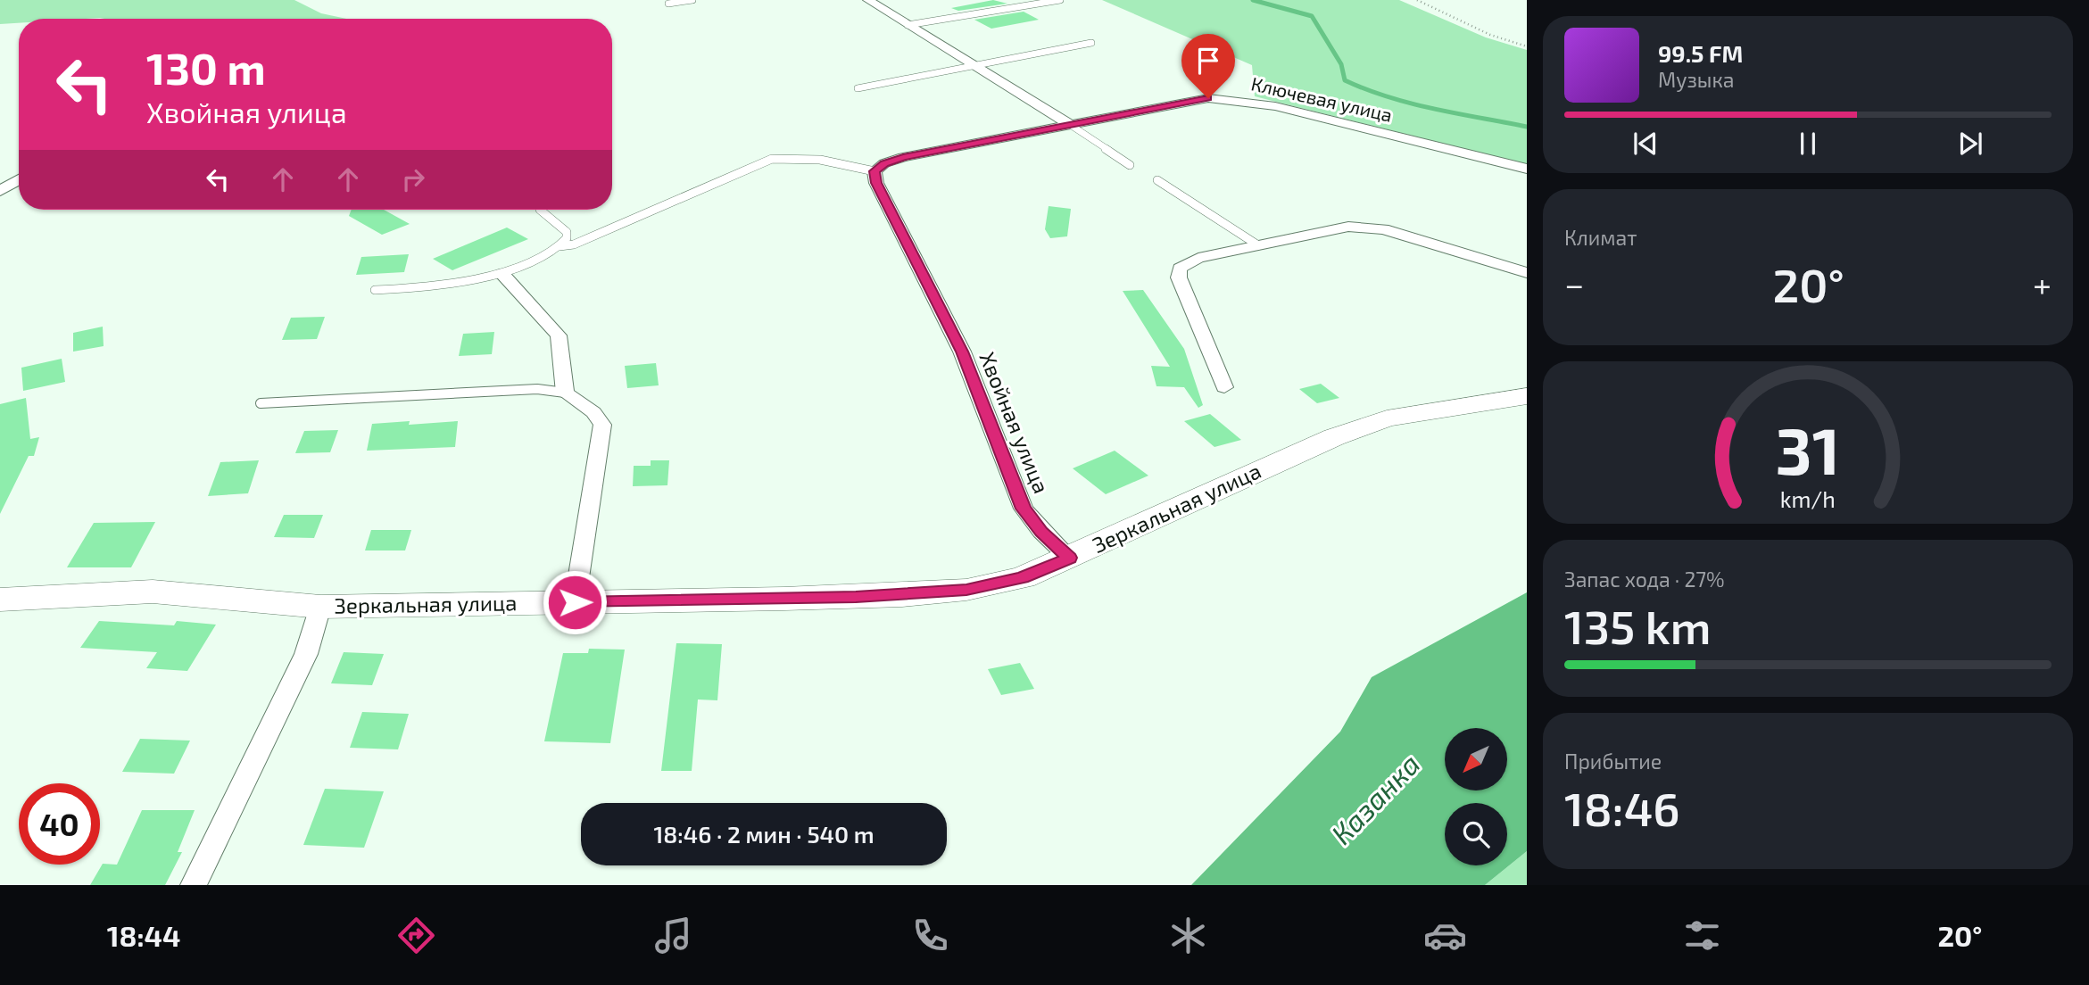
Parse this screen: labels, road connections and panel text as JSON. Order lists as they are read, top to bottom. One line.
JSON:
{"streets":{"street":["Ключевая улица","Хвойная улица","Зеркальная улица"]},"crossings":[["Хвойная улица","Зеркальная улица"]],"water":["Казанка"],"north":"bottom left","page":{"turn":["130 m","Хвойная улица"],"song":["99.5 FM","Музыка"],"tile":["Климат",["Запас хода · 27%","135 km"],["Прибытие","18:46"]],"heat":["−","20°","+"],"limit":"40","trip":"18:46 · 2 мин · 540 m","tabs":["18:44","20°"],"gauge":["31","km/h"]}}
